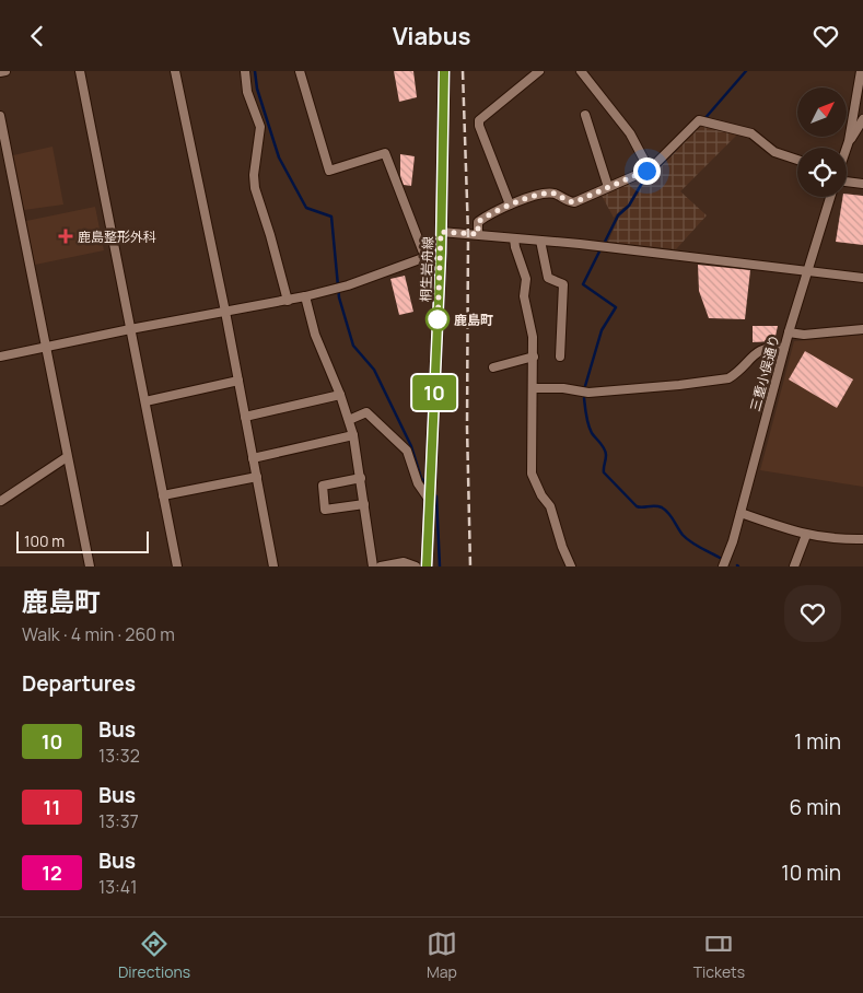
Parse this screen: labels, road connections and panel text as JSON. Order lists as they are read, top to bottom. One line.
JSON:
{"streets":{"main road":["桐生岩舟線"],"street":["三重小俣通り"]},"places":{"health":["鹿島整形外科"],"other":["鹿島町"]},"lines":["bus line 10"],"scale_bar":"100 m","north":"top right","page":{"header":"Viabus","on_map":"10","scale":"100 m","heading":[["鹿島町","Walk · 4 min · 260 m"],"Departures"],"list":[{"mark":"10","name":"Bus","note":"13:32","value":"1 min"},{"mark":"11","name":"Bus","note":"13:37","value":"6 min"},{"mark":"12","name":"Bus","note":"13:41","value":"10 min"}],"tabs":["Directions","Map","Tickets"]}}
